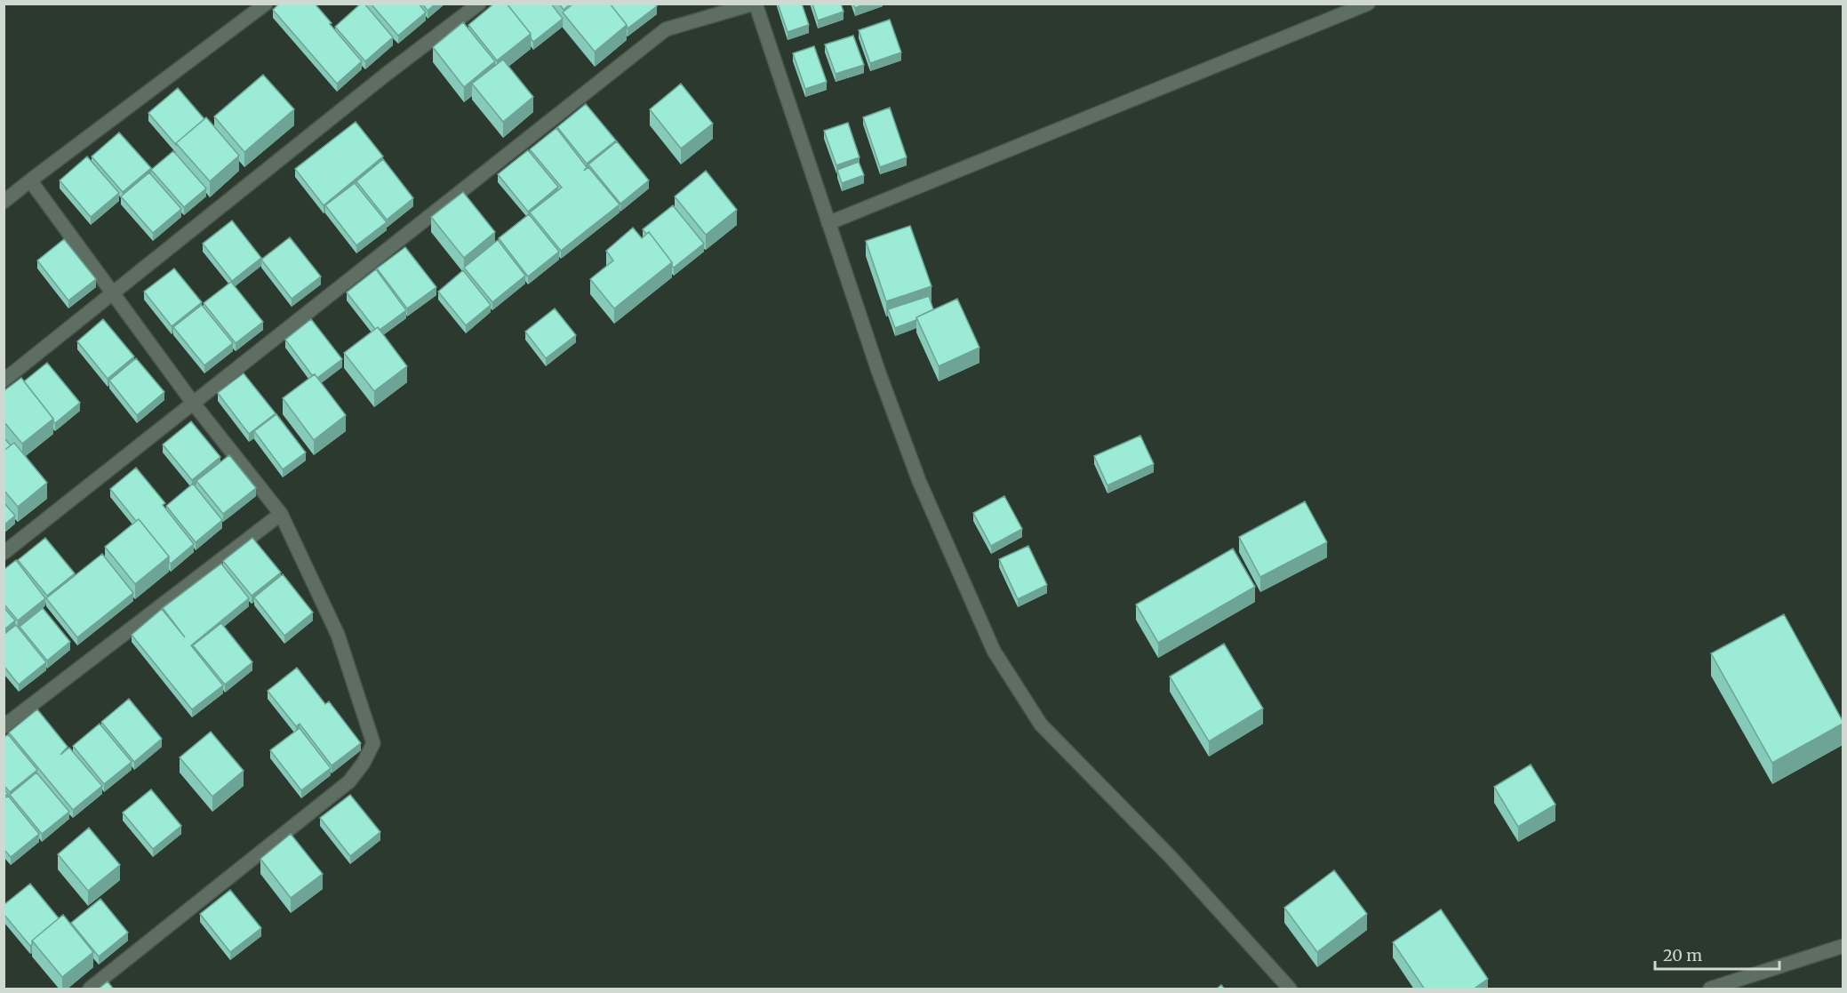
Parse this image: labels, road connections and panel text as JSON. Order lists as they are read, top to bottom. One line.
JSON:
{"scale_bar":"20 m"}
